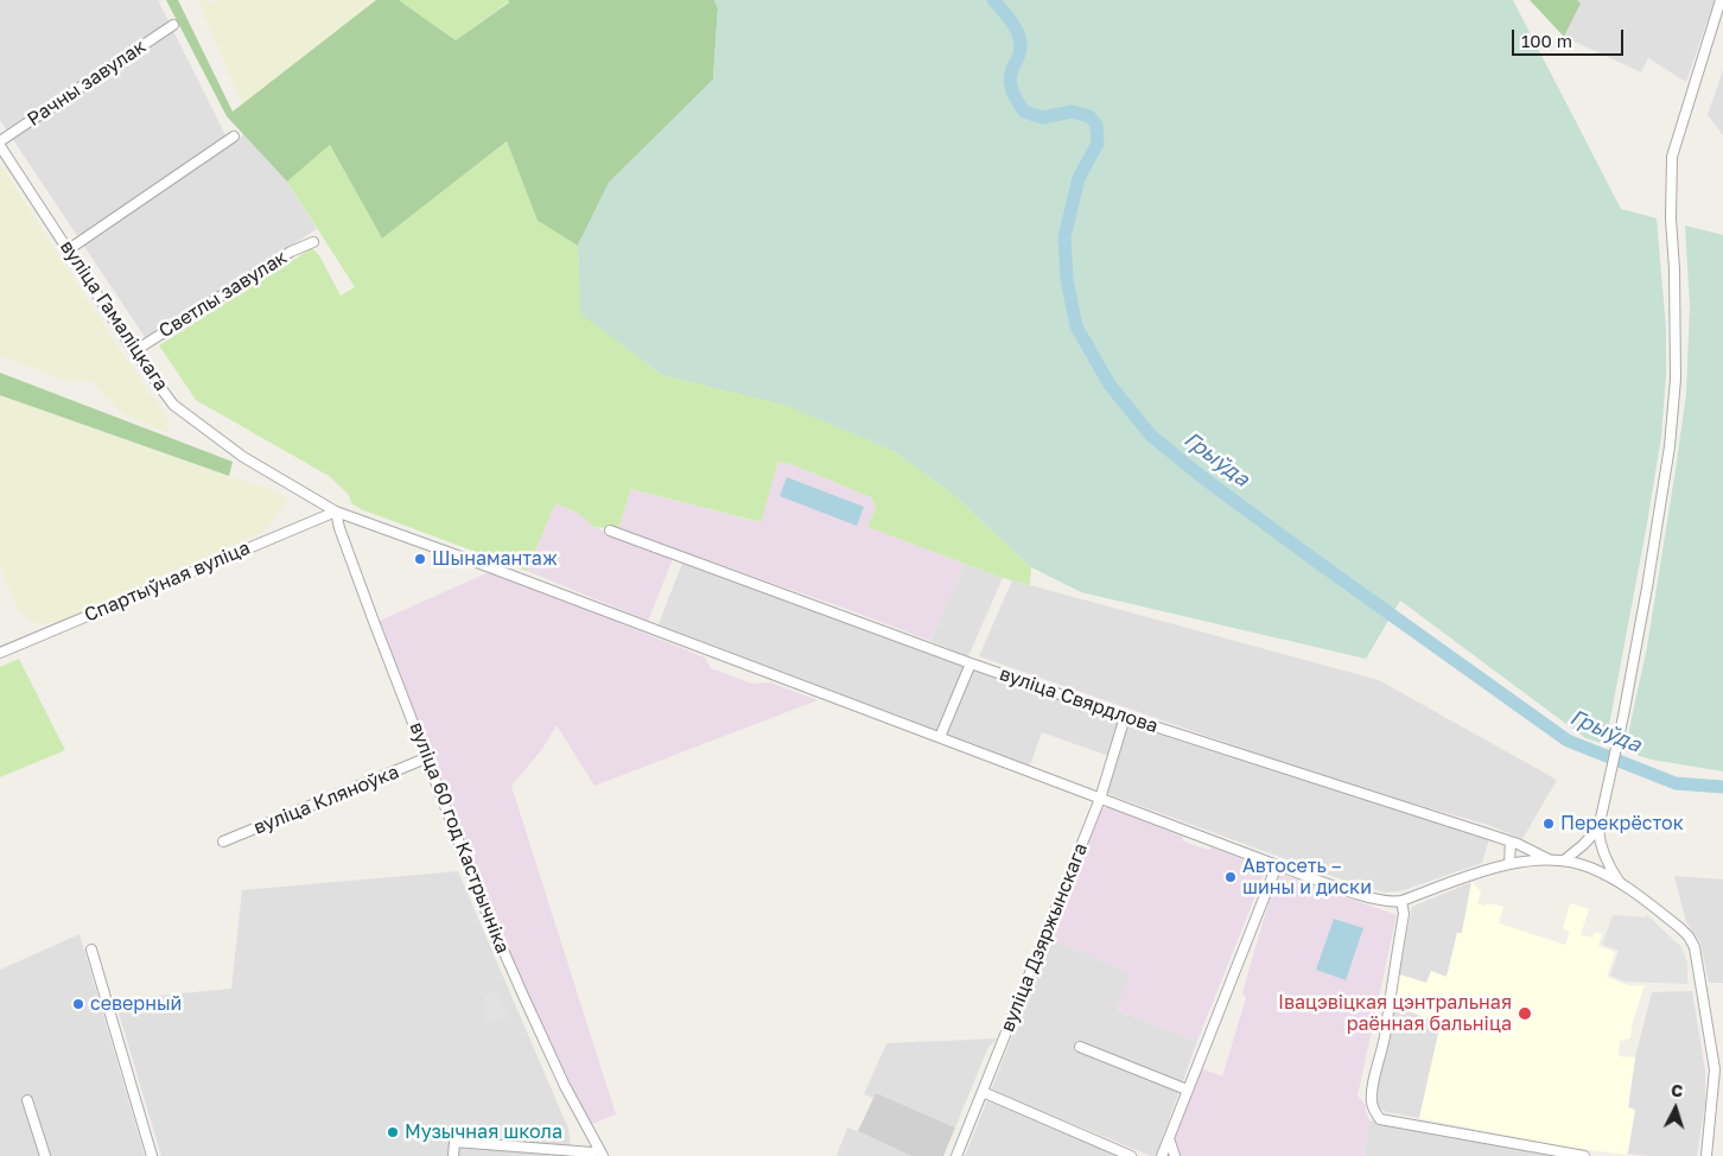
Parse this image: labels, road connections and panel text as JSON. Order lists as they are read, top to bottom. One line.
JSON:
{"streets":{"street":["Рачны завулак","Светлы завулак","вуліца Гамаліцкага","Спартыўная вуліца","вуліца Свярдлова","вуліца Кляноўка","вуліца 60 год Кастрычніка","вуліца Дзяржынскага"]},"crossings":[["Рачны завулак","вуліца Гамаліцкага"],["Светлы завулак","вуліца Гамаліцкага"],["вуліца Гамаліцкага","Спартыўная вуліца"],["вуліца Гамаліцкага","вуліца Свярдлова"],["вуліца Гамаліцкага","вуліца 60 год Кастрычніка"],["Спартыўная вуліца","вуліца 60 год Кастрычніка"],["вуліца Свярдлова","вуліца Дзяржынскага"],["вуліца Кляноўка","вуліца 60 год Кастрычніка"]],"water":["Грыўда"],"places":["Шынамантаж","Перекрёсток","Автосеть – шины и диски","северный","Івацэвіцкая цэнтральная раённая бальніца","Музычная школа"],"scale_bar":"100 m","north":"top"}
